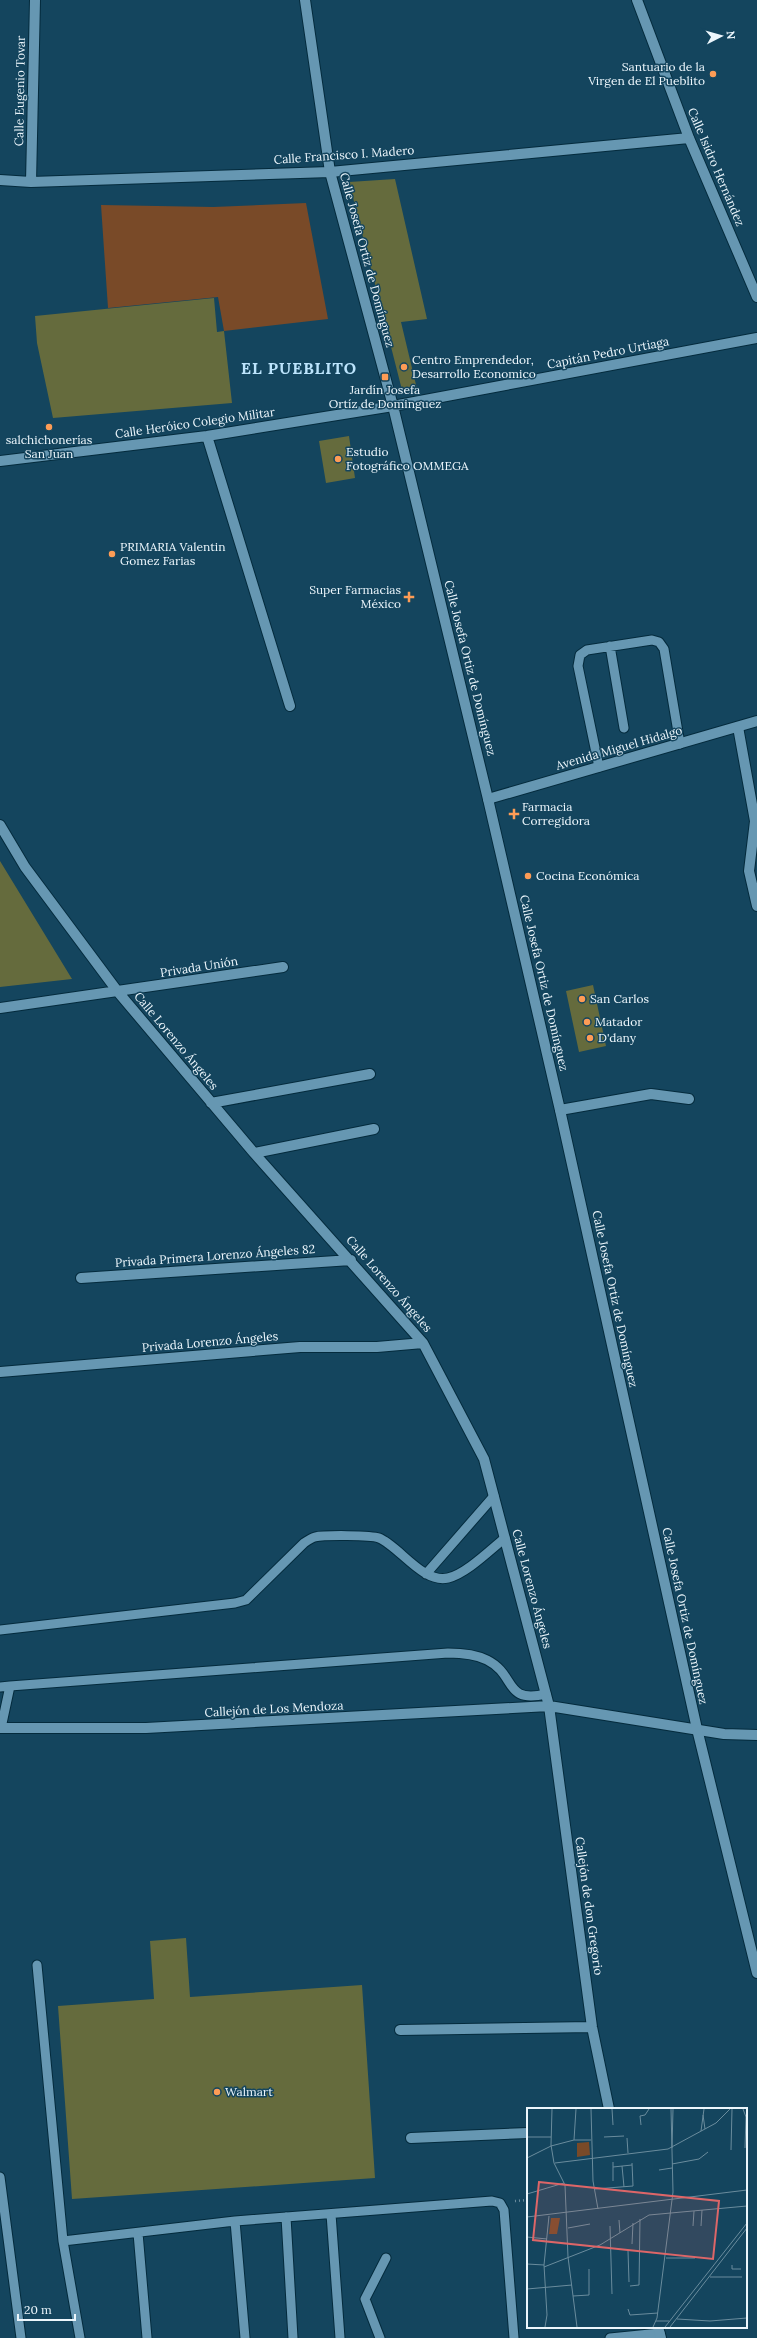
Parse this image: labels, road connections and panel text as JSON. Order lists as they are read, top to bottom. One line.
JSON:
{"streets":{"street":["Calle Eugenio Tovar","Calle Francisco I. Madero","Calle Isidro Hernández","Calle Josefa Ortiz de Domínguez","Capitán Pedro Urtiaga","Calle Heróico Colegio Militar","Avenida Miguel Hidalgo","Privada Unión","Calle Lorenzo Ángeles","Privada Primera Lorenzo Ángeles 82","Privada Lorenzo Ángeles","Callejón de Los Mendoza","Callejón de don Gregorio"]},"crossings":[["Calle Eugenio Tovar","Calle Francisco I. Madero"],["Calle Francisco I. Madero","Calle Isidro Hernández"],["Calle Francisco I. Madero","Calle Josefa Ortiz de Domínguez"],["Calle Josefa Ortiz de Domínguez","Capitán Pedro Urtiaga"],["Calle Josefa Ortiz de Domínguez","Calle Heróico Colegio Militar"],["Calle Josefa Ortiz de Domínguez","Avenida Miguel Hidalgo"],["Capitán Pedro Urtiaga","Calle Heróico Colegio Militar"],["Privada Unión","Calle Lorenzo Ángeles"],["Calle Lorenzo Ángeles","Privada Primera Lorenzo Ángeles 82"],["Calle Lorenzo Ángeles","Privada Lorenzo Ángeles"],["Calle Lorenzo Ángeles","Callejón de Los Mendoza"],["Calle Lorenzo Ángeles","Callejón de don Gregorio"],["Callejón de Los Mendoza","Callejón de don Gregorio"]],"districts":["EL PUEBLITO"],"places":{"other":["Santuario de la Virgen de El Pueblito","Centro Emprendedor, Desarrollo Economico","salchichonerías San Juan","Estudio Fotográfico OMMEGA","PRIMARIA Valentin Gomez Farias","Cocina Económica","San Carlos","Matador","D'dany","Walmart"],"transit":["Jardín Josefa Ortíz de Dominguez"],"health":["Super Farmacias México","Farmacia Corregidora"]},"scale_bar":"20 m","north":"right"}
